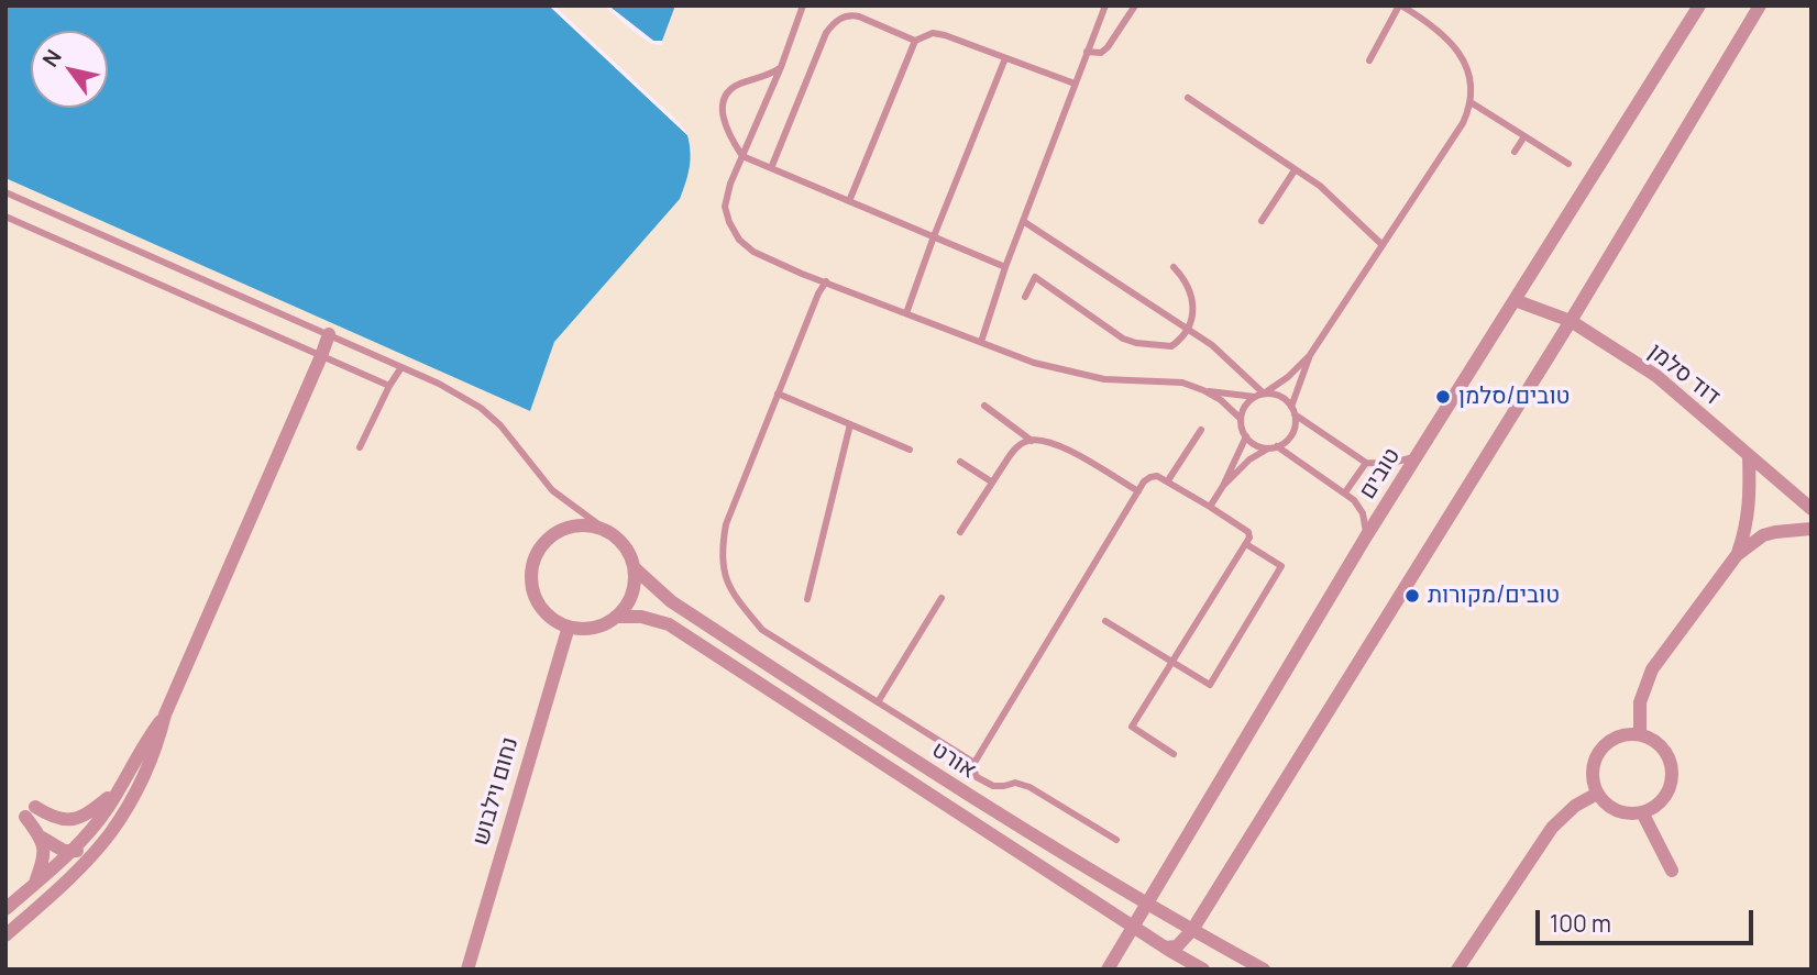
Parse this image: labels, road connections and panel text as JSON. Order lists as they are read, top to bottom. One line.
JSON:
{"streets":{"street":["דוד סלמן","טובים","אורט","נחום וילבוש"]},"crossings":[["דוד סלמן","טובים"],["טובים","אורט"],["אורט","נחום וילבוש"]],"places":["טובים/סלמן","טובים/מקורות"],"scale_bar":"100 m","north":"top left"}
